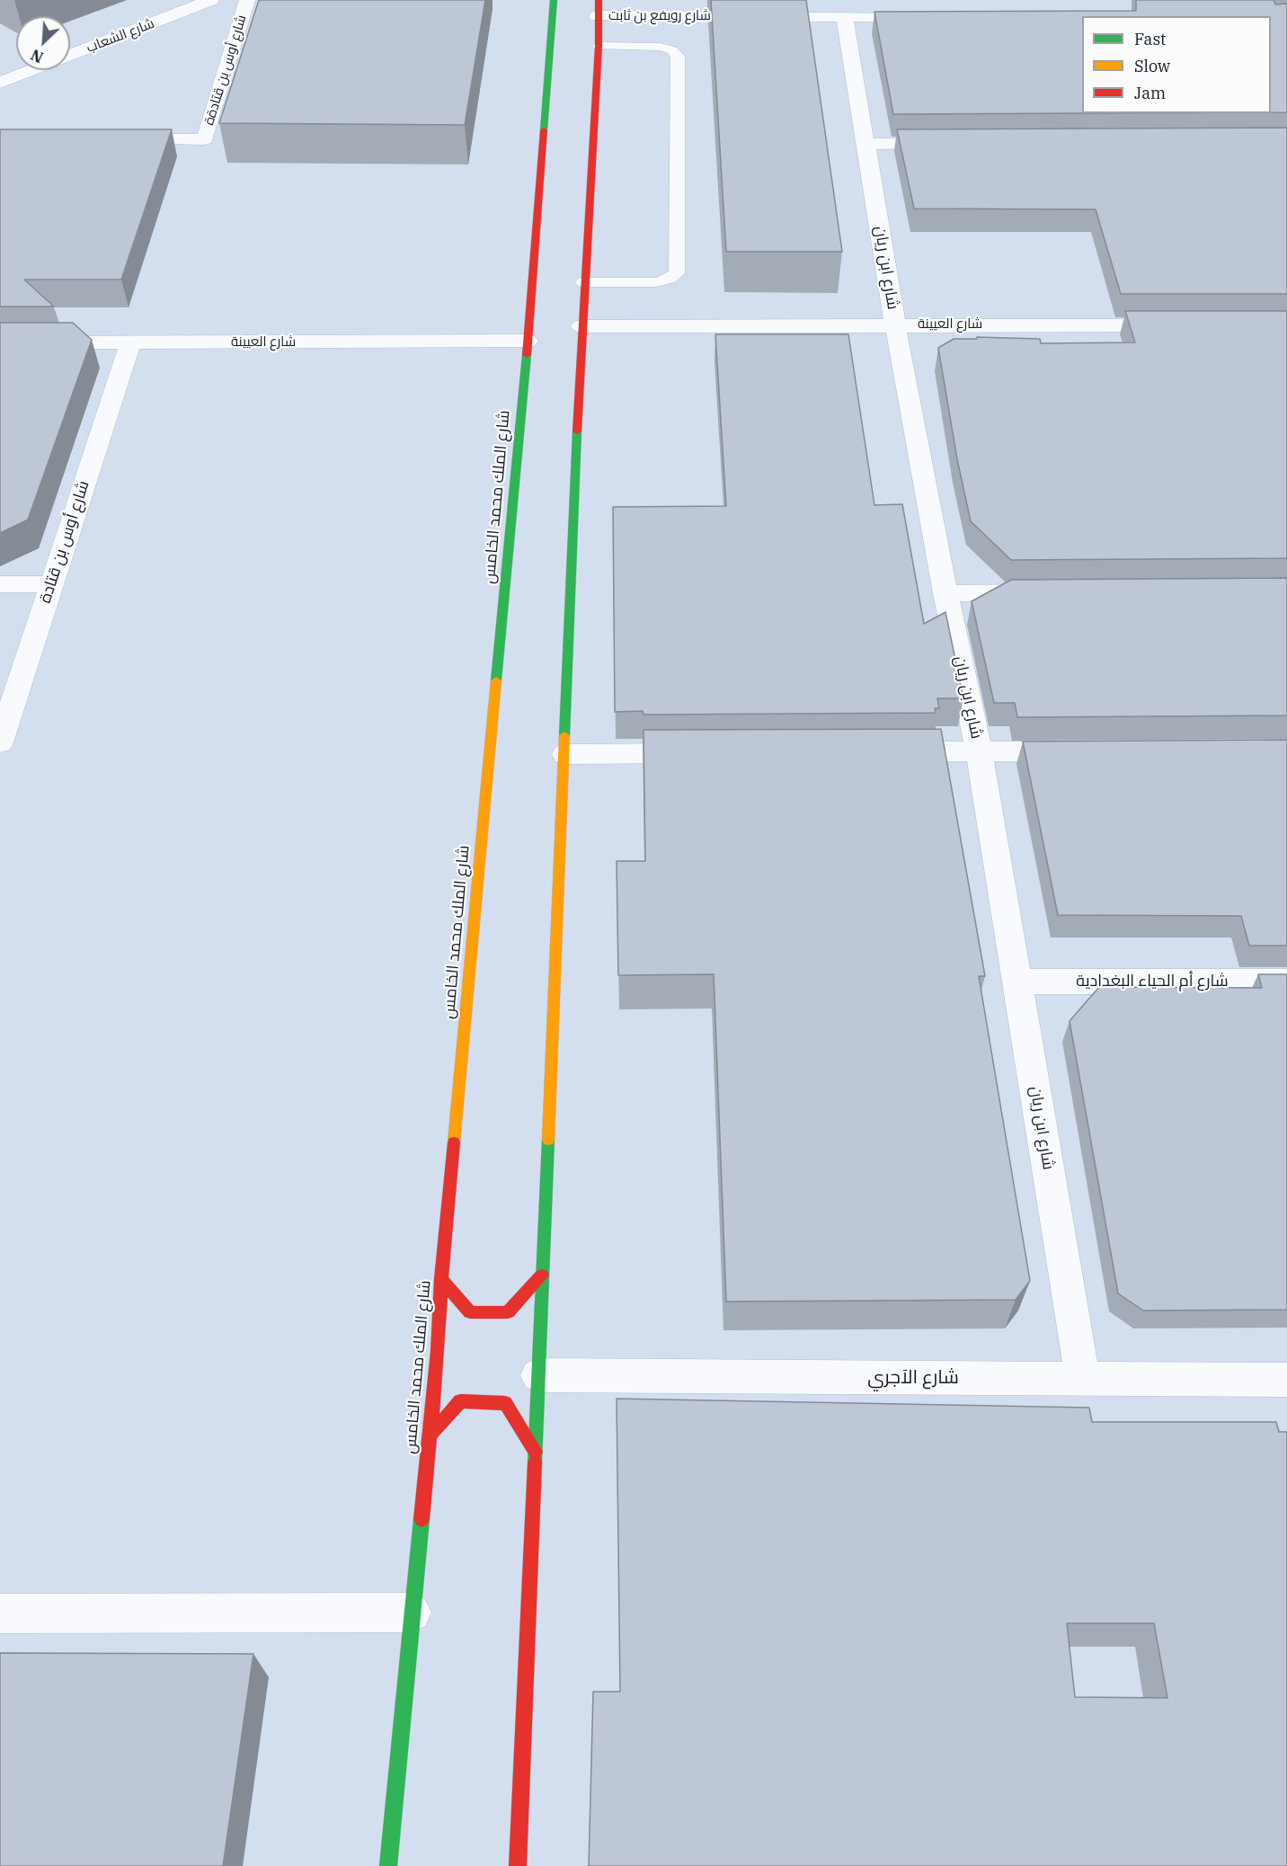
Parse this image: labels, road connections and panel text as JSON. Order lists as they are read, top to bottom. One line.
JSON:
{"streets":{"street":["شارع رويفع بن ثابت","شارع الشعاب","شارع أوس بن قتادةة","شارع ابن ريان","شارع العيينة","شارع الملك محمد الخامس","شارع أوس بن قتادة","شارع أم الحياء البغدادية","شارع الآجري"]},"crossings":[["شارع رويفع بن ثابت","شارع ابن ريان"],["شارع ابن ريان","شارع العيينة"],["شارع ابن ريان","شارع أم الحياء البغدادية"],["شارع ابن ريان","شارع الآجري"],["شارع العيينة","شارع الملك محمد الخامس"],["شارع العيينة","شارع أوس بن قتادة"]],"legend":["Fast","Slow","Jam"],"north":"bottom left"}
